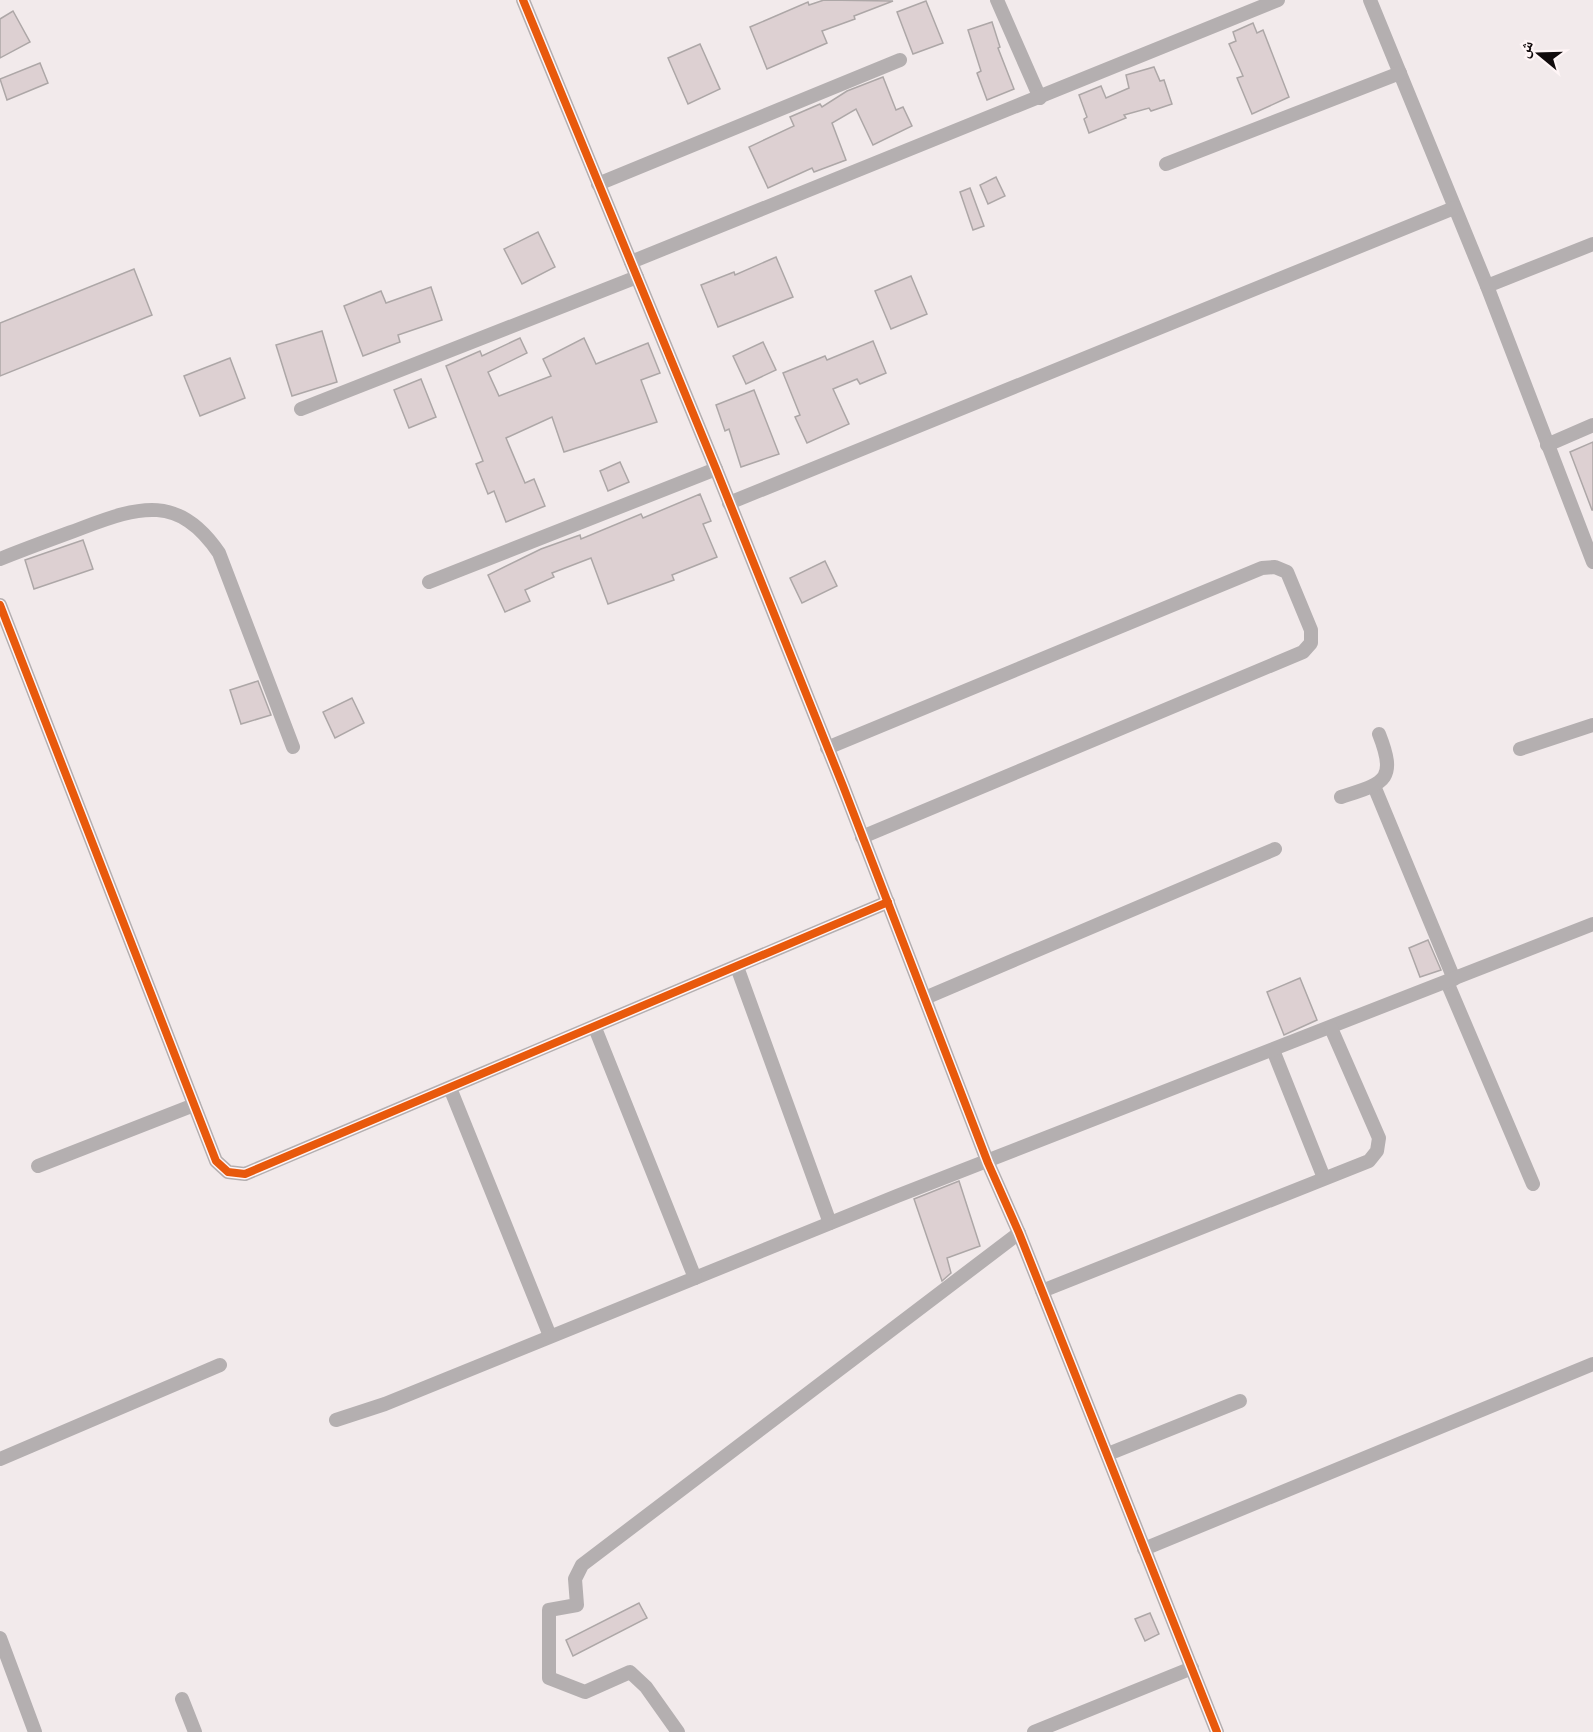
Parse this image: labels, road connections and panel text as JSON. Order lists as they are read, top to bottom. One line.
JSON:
{"north":"left"}
